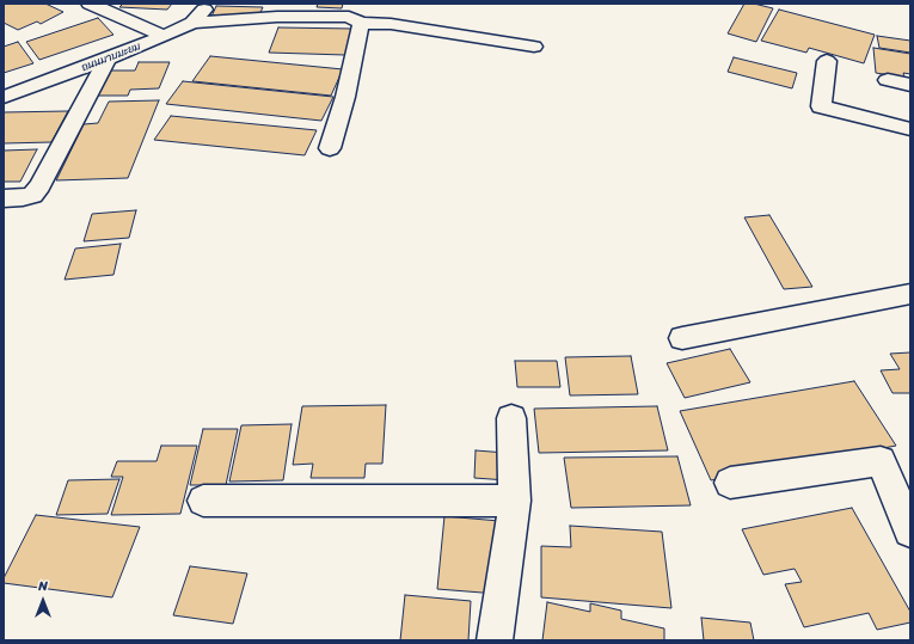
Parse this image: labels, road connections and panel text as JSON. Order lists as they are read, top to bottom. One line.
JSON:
{"streets":{"street":["ถนนมาบมะยม"]},"north":"top"}
